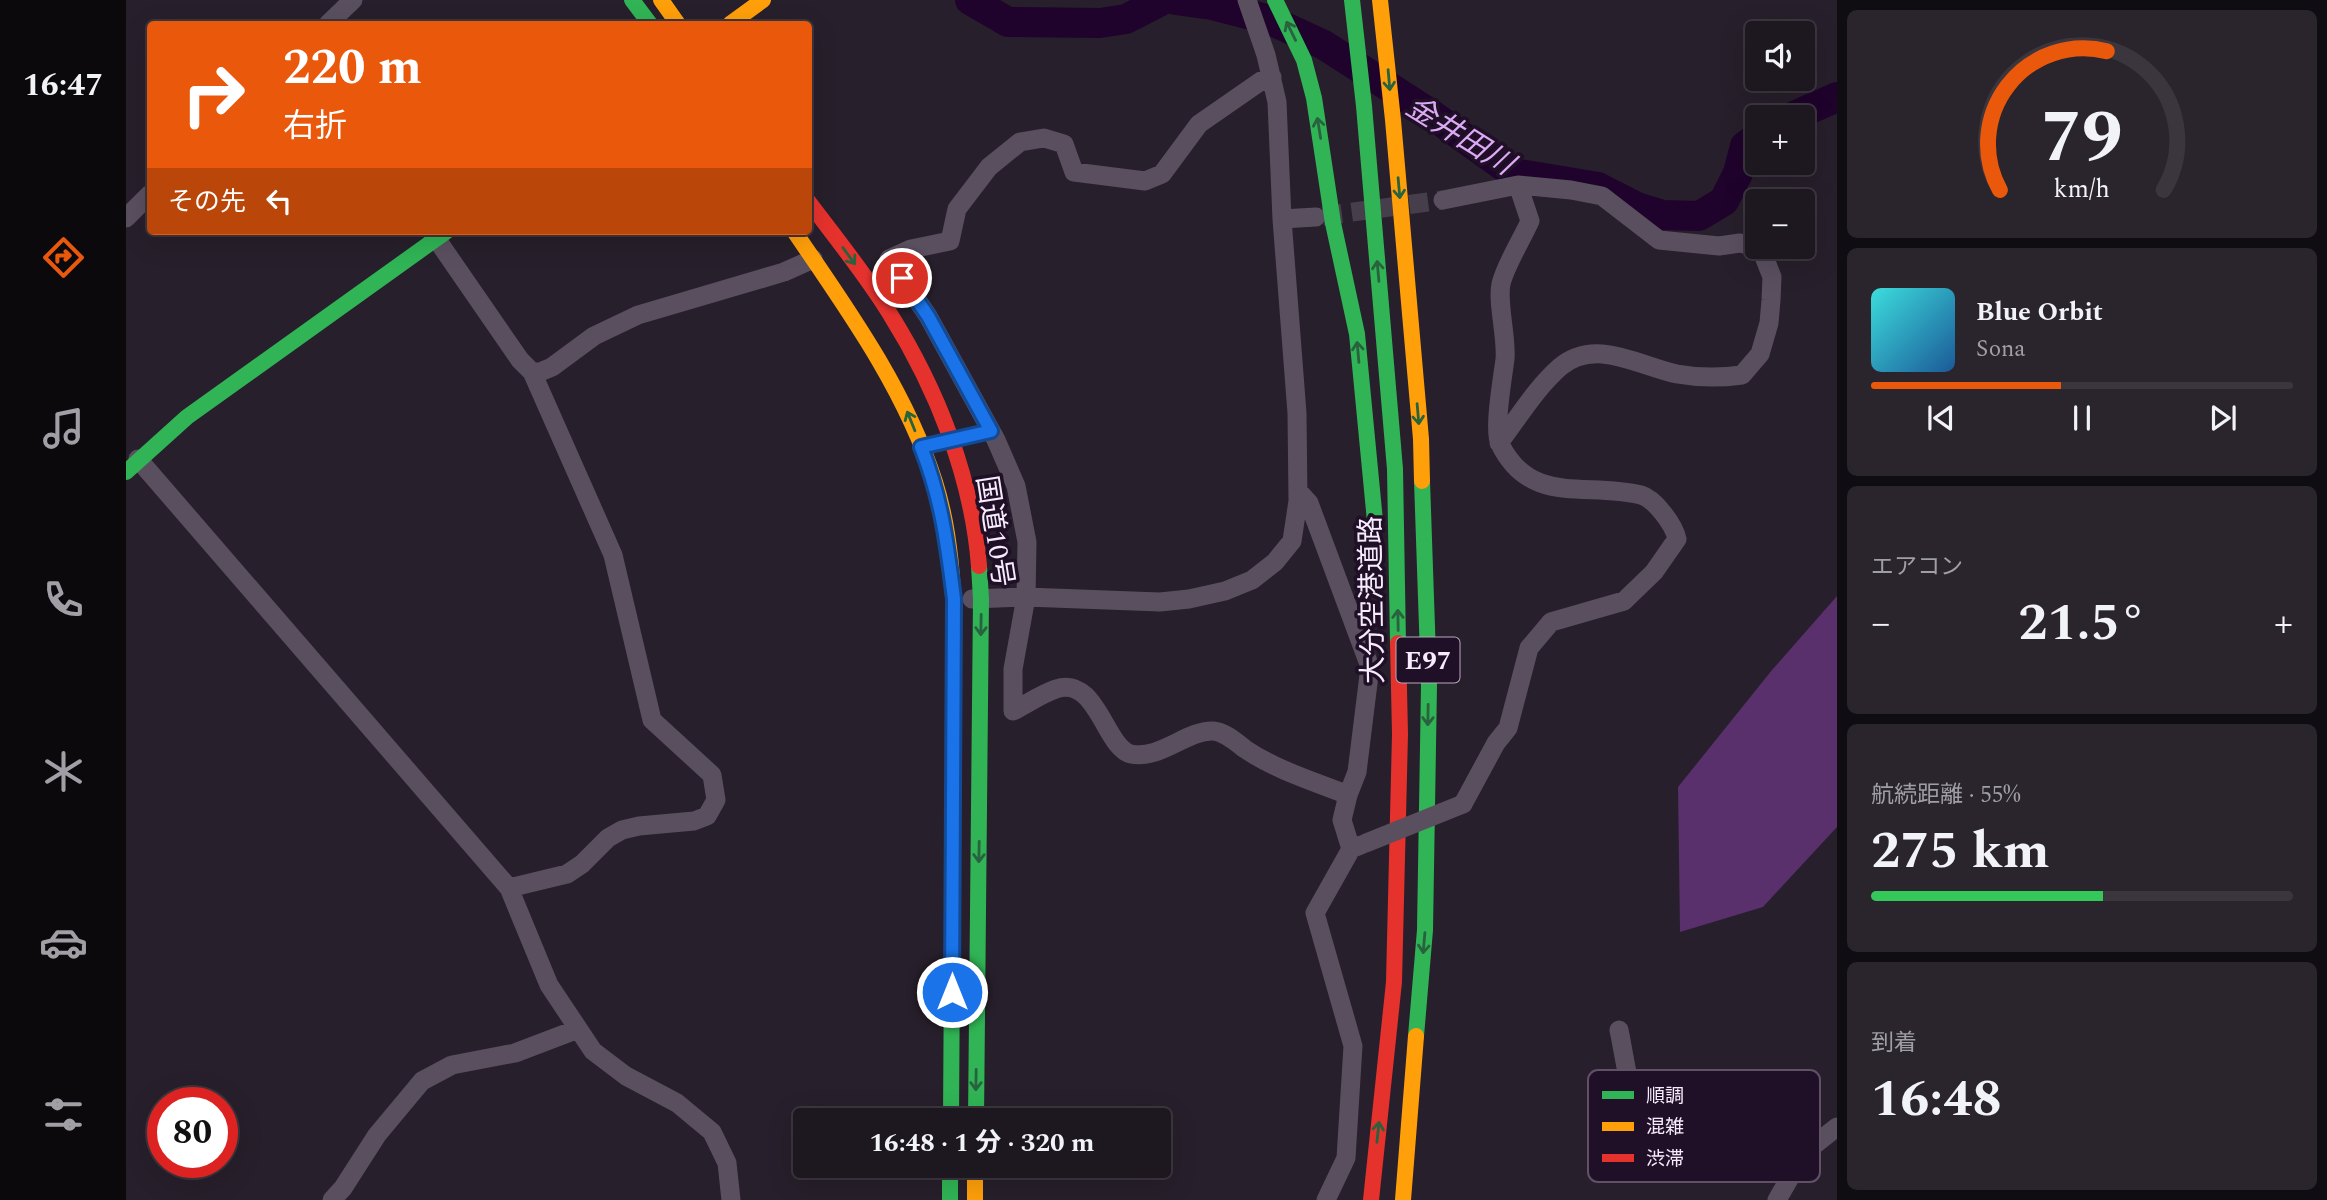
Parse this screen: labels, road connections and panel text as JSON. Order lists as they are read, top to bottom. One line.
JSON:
{"streets":{"main road":["国道10号","大分空港道路","E97"]},"water":["金井田川"],"legend":["順調","混雑","渋滞"],"page":{"tabs":"16:47","map_buttons":["+","−"],"turn":["220 m","右折"],"then":"その先","song":["Blue Orbit","Sona"],"tile":["エアコン",["航続距離 · 55%","275 km"],["到着","16:48"]],"heat":["−","21.5°","+"],"limit":"80","trip":"16:48 · 1 分 · 320 m","gauge":["79","km/h"]}}
